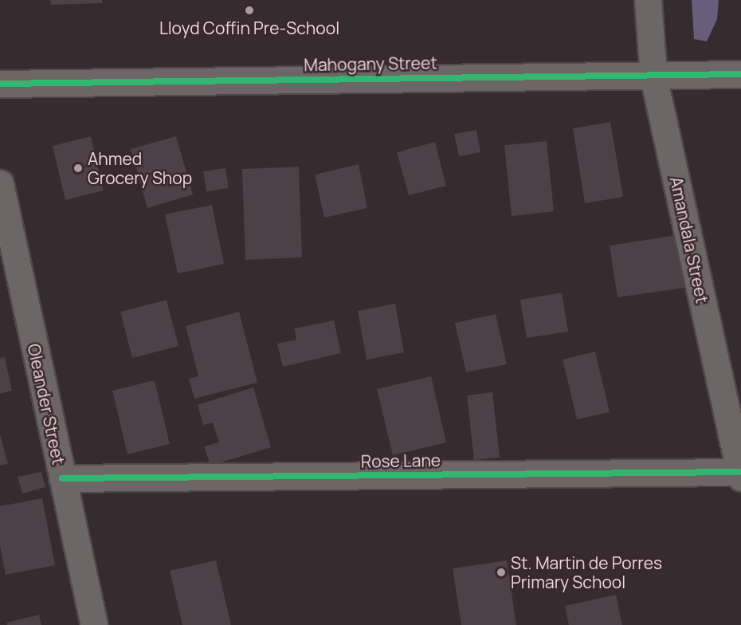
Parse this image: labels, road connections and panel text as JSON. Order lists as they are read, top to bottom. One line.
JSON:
{"streets":{"street":["Mahogany Street","Amandala Street","Oleander Street","Rose Lane"]},"crossings":[["Mahogany Street","Amandala Street"],["Amandala Street","Rose Lane"],["Oleander Street","Rose Lane"]],"places":["Lloyd Coffin Pre-School","Ahmed Grocery Shop","St. Martin de Porres Primary School"]}
